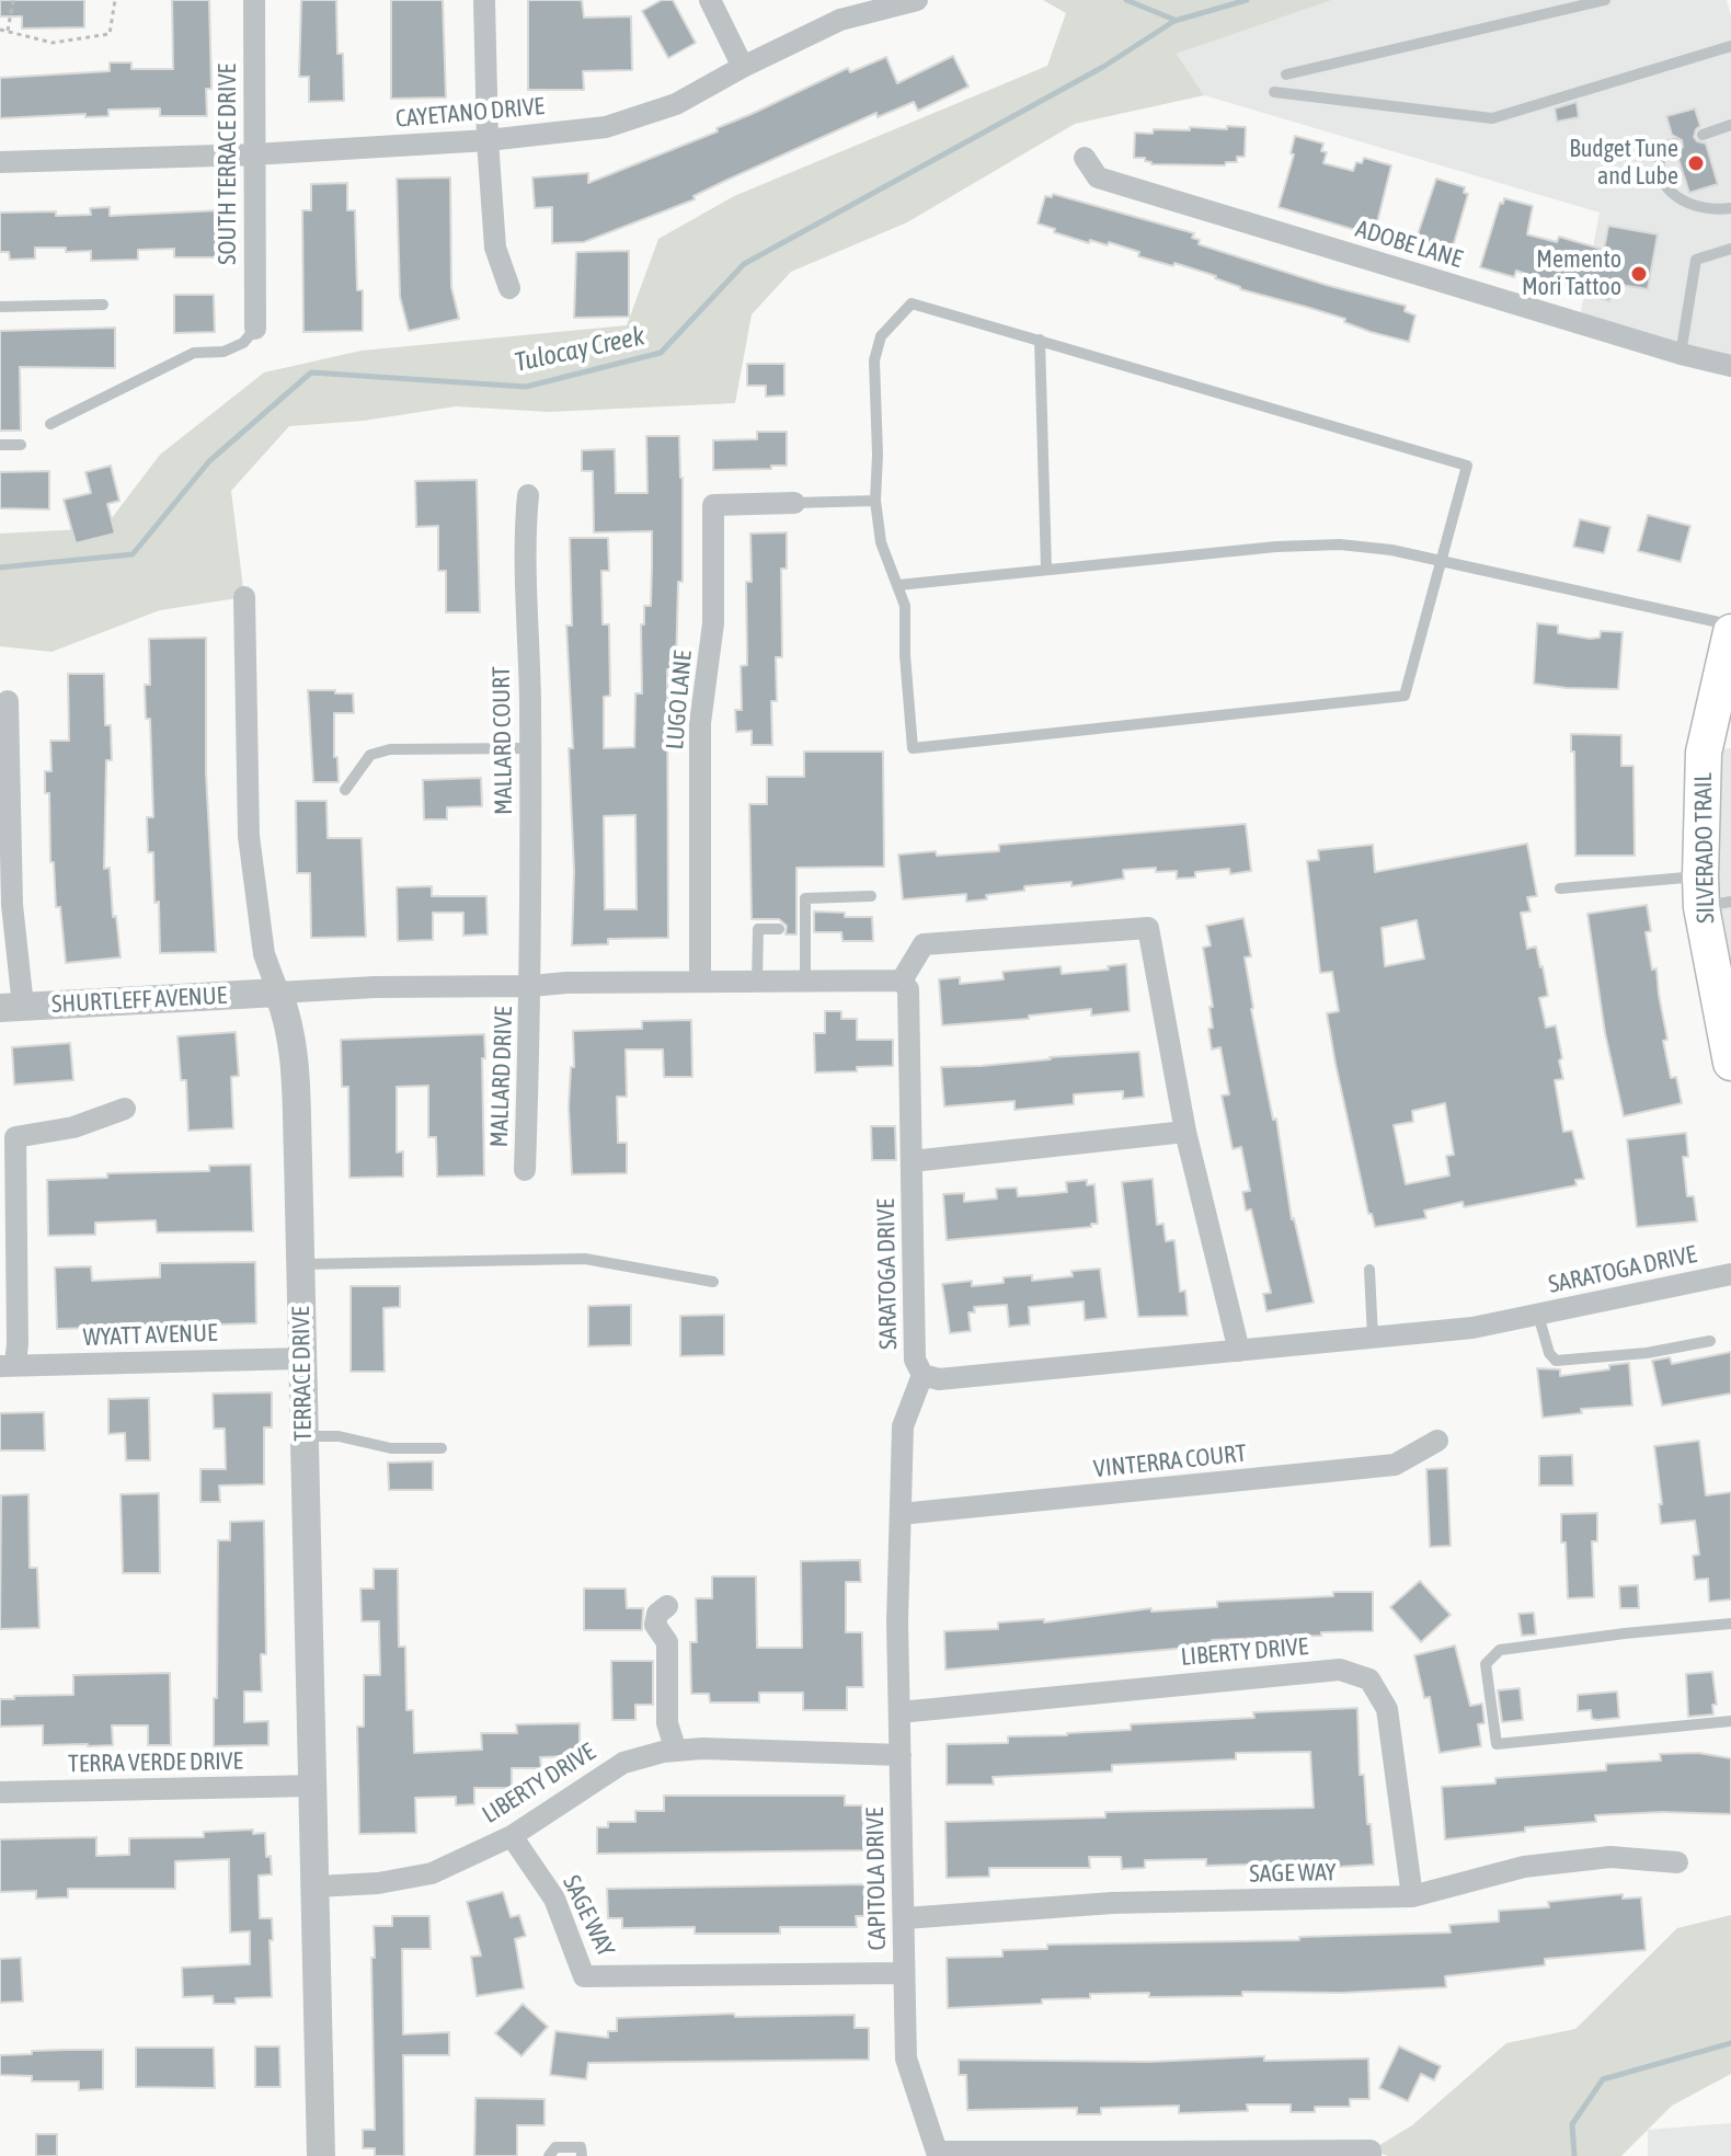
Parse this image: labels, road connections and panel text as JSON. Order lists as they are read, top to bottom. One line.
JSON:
{"streets":{"main road":["SILVERADO TRAIL"],"street":["CAYETANO DRIVE","SOUTH TERRACE DRIVE","ADOBE LANE","LUGO LANE","MALLARD COURT","SHURTLEFF AVENUE","MALLARD DRIVE","SARATOGA DRIVE","WYATT AVENUE","TERRACE DRIVE","VINTERRA COURT","LIBERTY DRIVE","TERRA VERDE DRIVE","SAGE WAY","CAPITOLA DRIVE"]},"crossings":[["CAYETANO DRIVE","SOUTH TERRACE DRIVE"],["MALLARD COURT","MALLARD DRIVE"],["SHURTLEFF AVENUE","TERRACE DRIVE"],["SARATOGA DRIVE","CAPITOLA DRIVE"],["WYATT AVENUE","TERRACE DRIVE"],["TERRACE DRIVE","LIBERTY DRIVE"],["TERRACE DRIVE","TERRA VERDE DRIVE"],["VINTERRA COURT","CAPITOLA DRIVE"],["LIBERTY DRIVE","SAGE WAY"],["LIBERTY DRIVE","CAPITOLA DRIVE"],["SAGE WAY","CAPITOLA DRIVE"]],"water":["Tulocay Creek"],"places":["Budget Tune and Lube","Memento Mori Tattoo"]}
